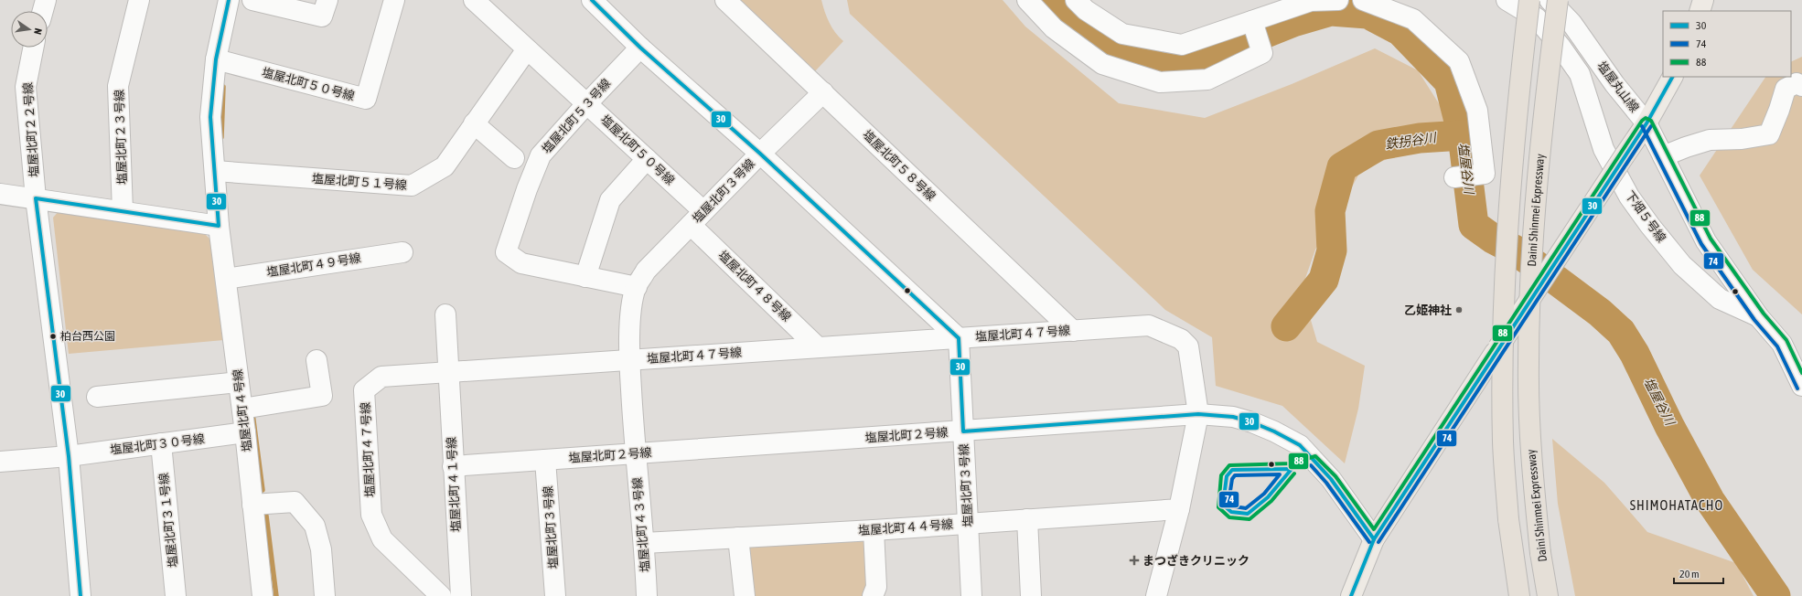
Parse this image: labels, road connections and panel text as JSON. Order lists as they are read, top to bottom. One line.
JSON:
{"streets":{"highway":["Daini Shinmei Expressway"],"street":["塩屋北町５０号線","塩屋丸山線","塩屋北町５３号線","塩屋北町２２号線","塩屋北町２３号線","塩屋北町５８号線","塩屋北町５１号線","塩屋北町３号線","下畑５号線","塩屋北町４９号線","塩屋北町４８号線","塩屋北町４７号線","塩屋北町４号線","塩屋北町２号線","塩屋北町３０号線","塩屋北町４１号線","塩屋北町３１号線","塩屋北町４３号線","塩屋北町４４号線"]},"crossings":[["塩屋北町５０号線","塩屋北町５３号線"],["塩屋北町５０号線","塩屋北町５１号線"],["塩屋北町５０号線","塩屋北町３号線"],["塩屋北町５０号線","塩屋北町４８号線"],["塩屋北町５０号線","塩屋北町４号線"],["塩屋丸山線","下畑５号線"],["塩屋北町５３号線","塩屋北町３号線"],["塩屋北町２２号線","塩屋北町３０号線"],["塩屋北町５８号線","塩屋北町４７号線"],["塩屋北町５１号線","塩屋北町４号線"],["塩屋北町３号線","塩屋北町４８号線"],["塩屋北町３号線","塩屋北町４７号線"],["塩屋北町３号線","塩屋北町２号線"],["塩屋北町３号線","塩屋北町４３号線"],["塩屋北町３号線","塩屋北町４４号線"],["塩屋北町４９号線","塩屋北町４号線"],["塩屋北町４８号線","塩屋北町４７号線"],["塩屋北町４７号線","塩屋北町２号線"],["塩屋北町４７号線","塩屋北町４１号線"],["塩屋北町４号線","塩屋北町３０号線"],["塩屋北町２号線","塩屋北町４１号線"],["塩屋北町２号線","塩屋北町４３号線"],["塩屋北町３０号線","塩屋北町３１号線"],["塩屋北町４３号線","塩屋北町４４号線"]],"districts":["SHIMOHATACHO"],"water":["鉄拐谷川","塩屋谷川"],"places":{"other":["乙姫神社","柏台西公園"],"health":["まつざきクリニック"]},"lines":["transit line 30","transit line 88","transit line 74"],"legend":["30","74","88"],"scale_bar":"20 m","north":"right"}
